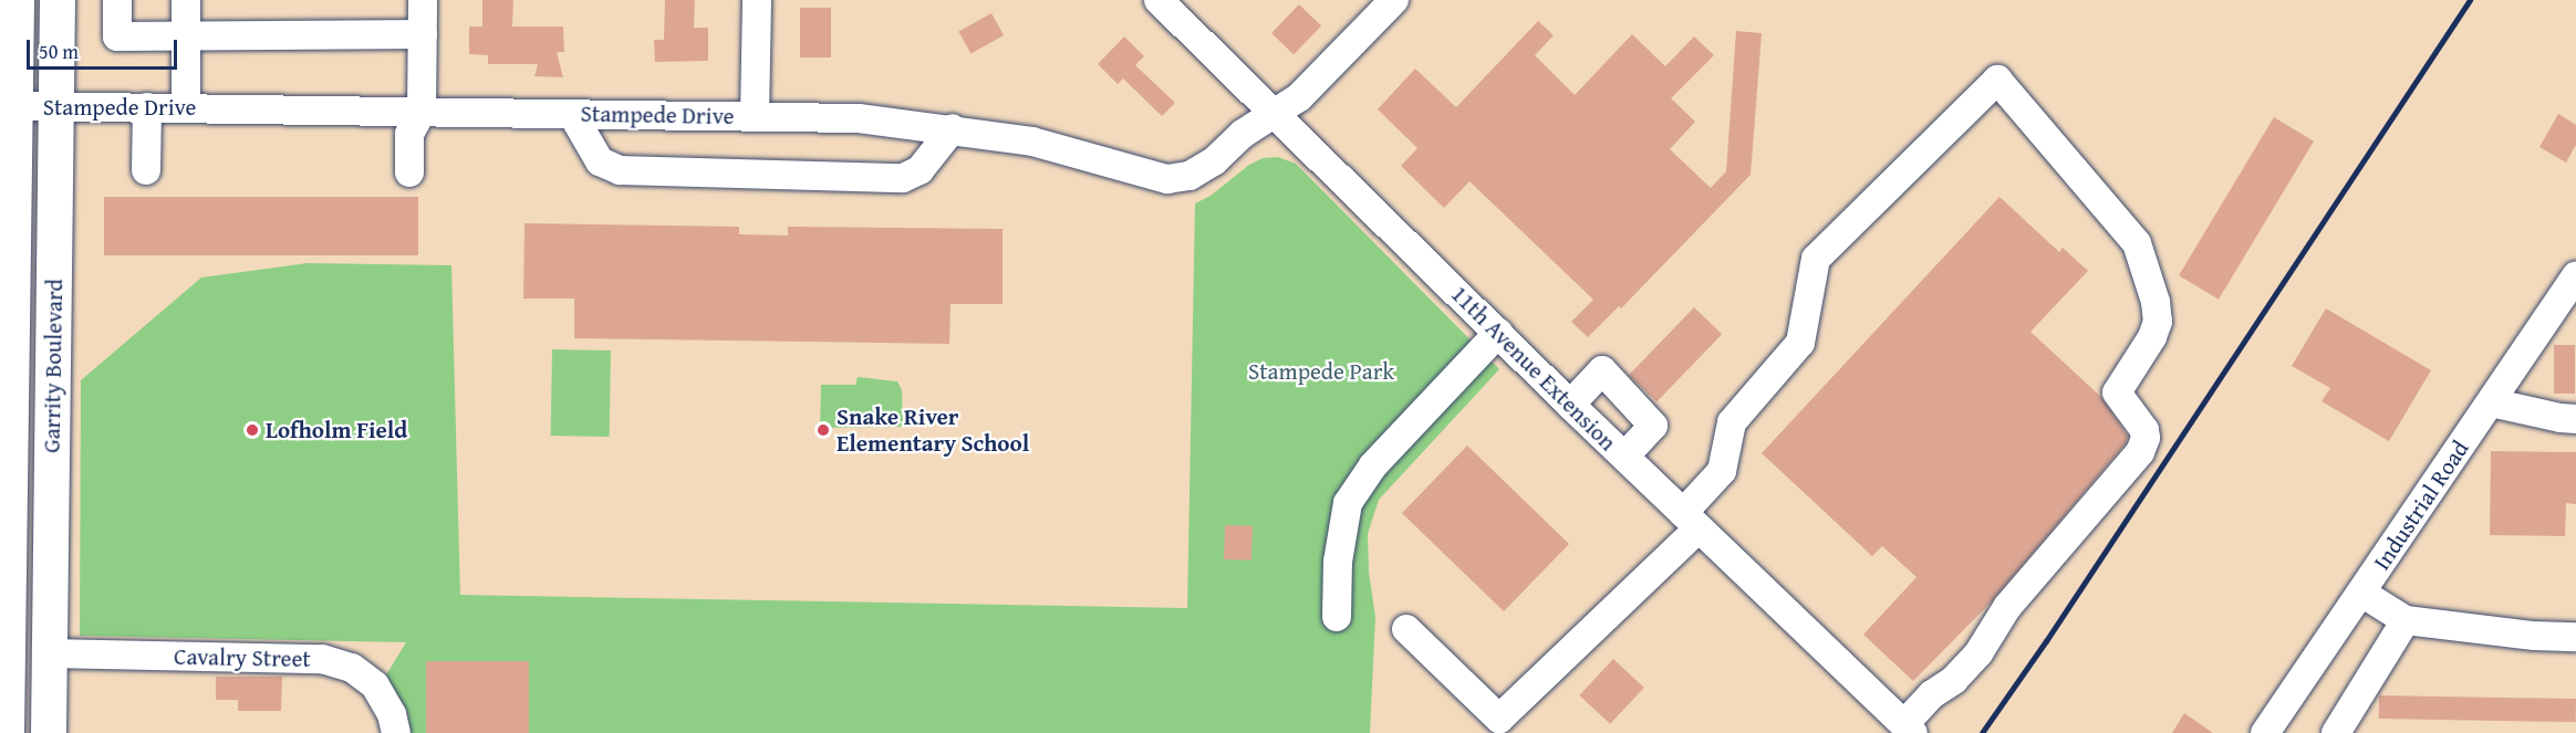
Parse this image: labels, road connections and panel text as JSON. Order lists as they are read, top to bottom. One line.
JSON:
{"streets":{"main road":["Garrity Boulevard"],"street":["Stampede Drive","11th Avenue Extension","Industrial Road","Cavalry Street"]},"crossings":[["Stampede Drive","Garrity Boulevard"],["Stampede Drive","11th Avenue Extension"],["Garrity Boulevard","Cavalry Street"]],"parks":["Stampede Park"],"places":["Lofholm Field","Snake River Elementary School"],"scale_bar":"50 m"}
